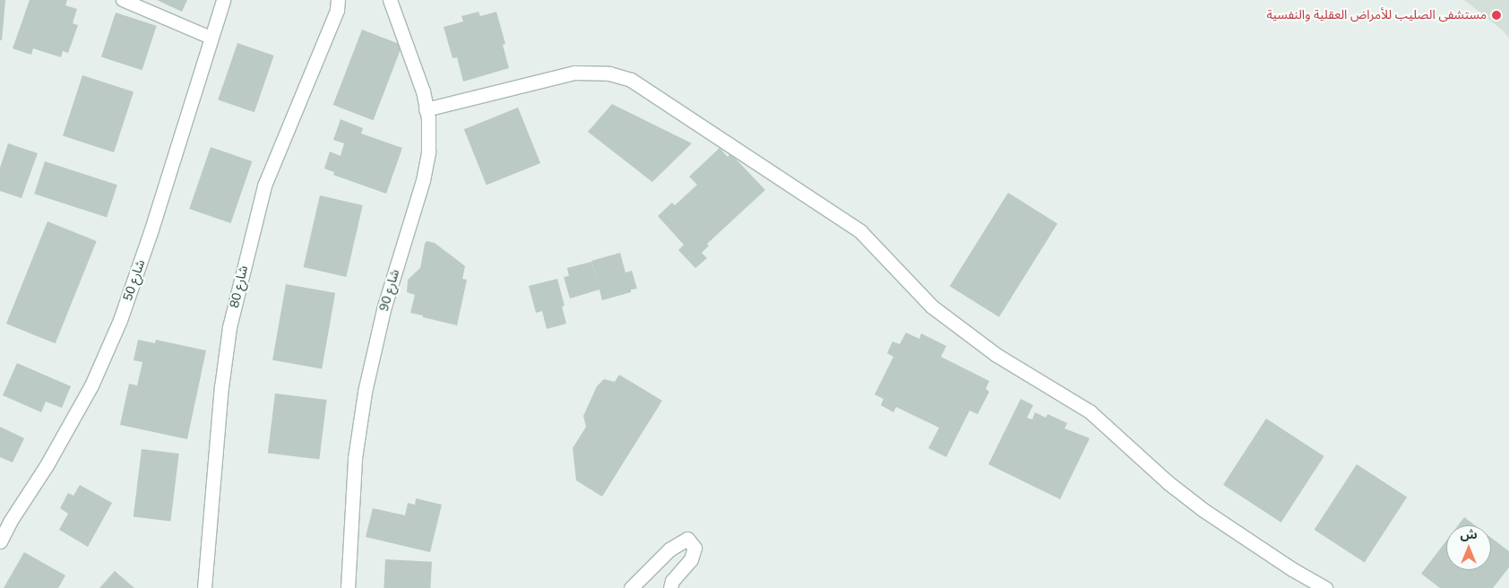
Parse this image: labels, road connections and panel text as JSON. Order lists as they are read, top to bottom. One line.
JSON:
{"streets":{"street":["شارع 50","شارع 80","شارع 90"]},"places":["مستشفى الصليب للأمراض العقلية والنفسية"],"north":"top"}
